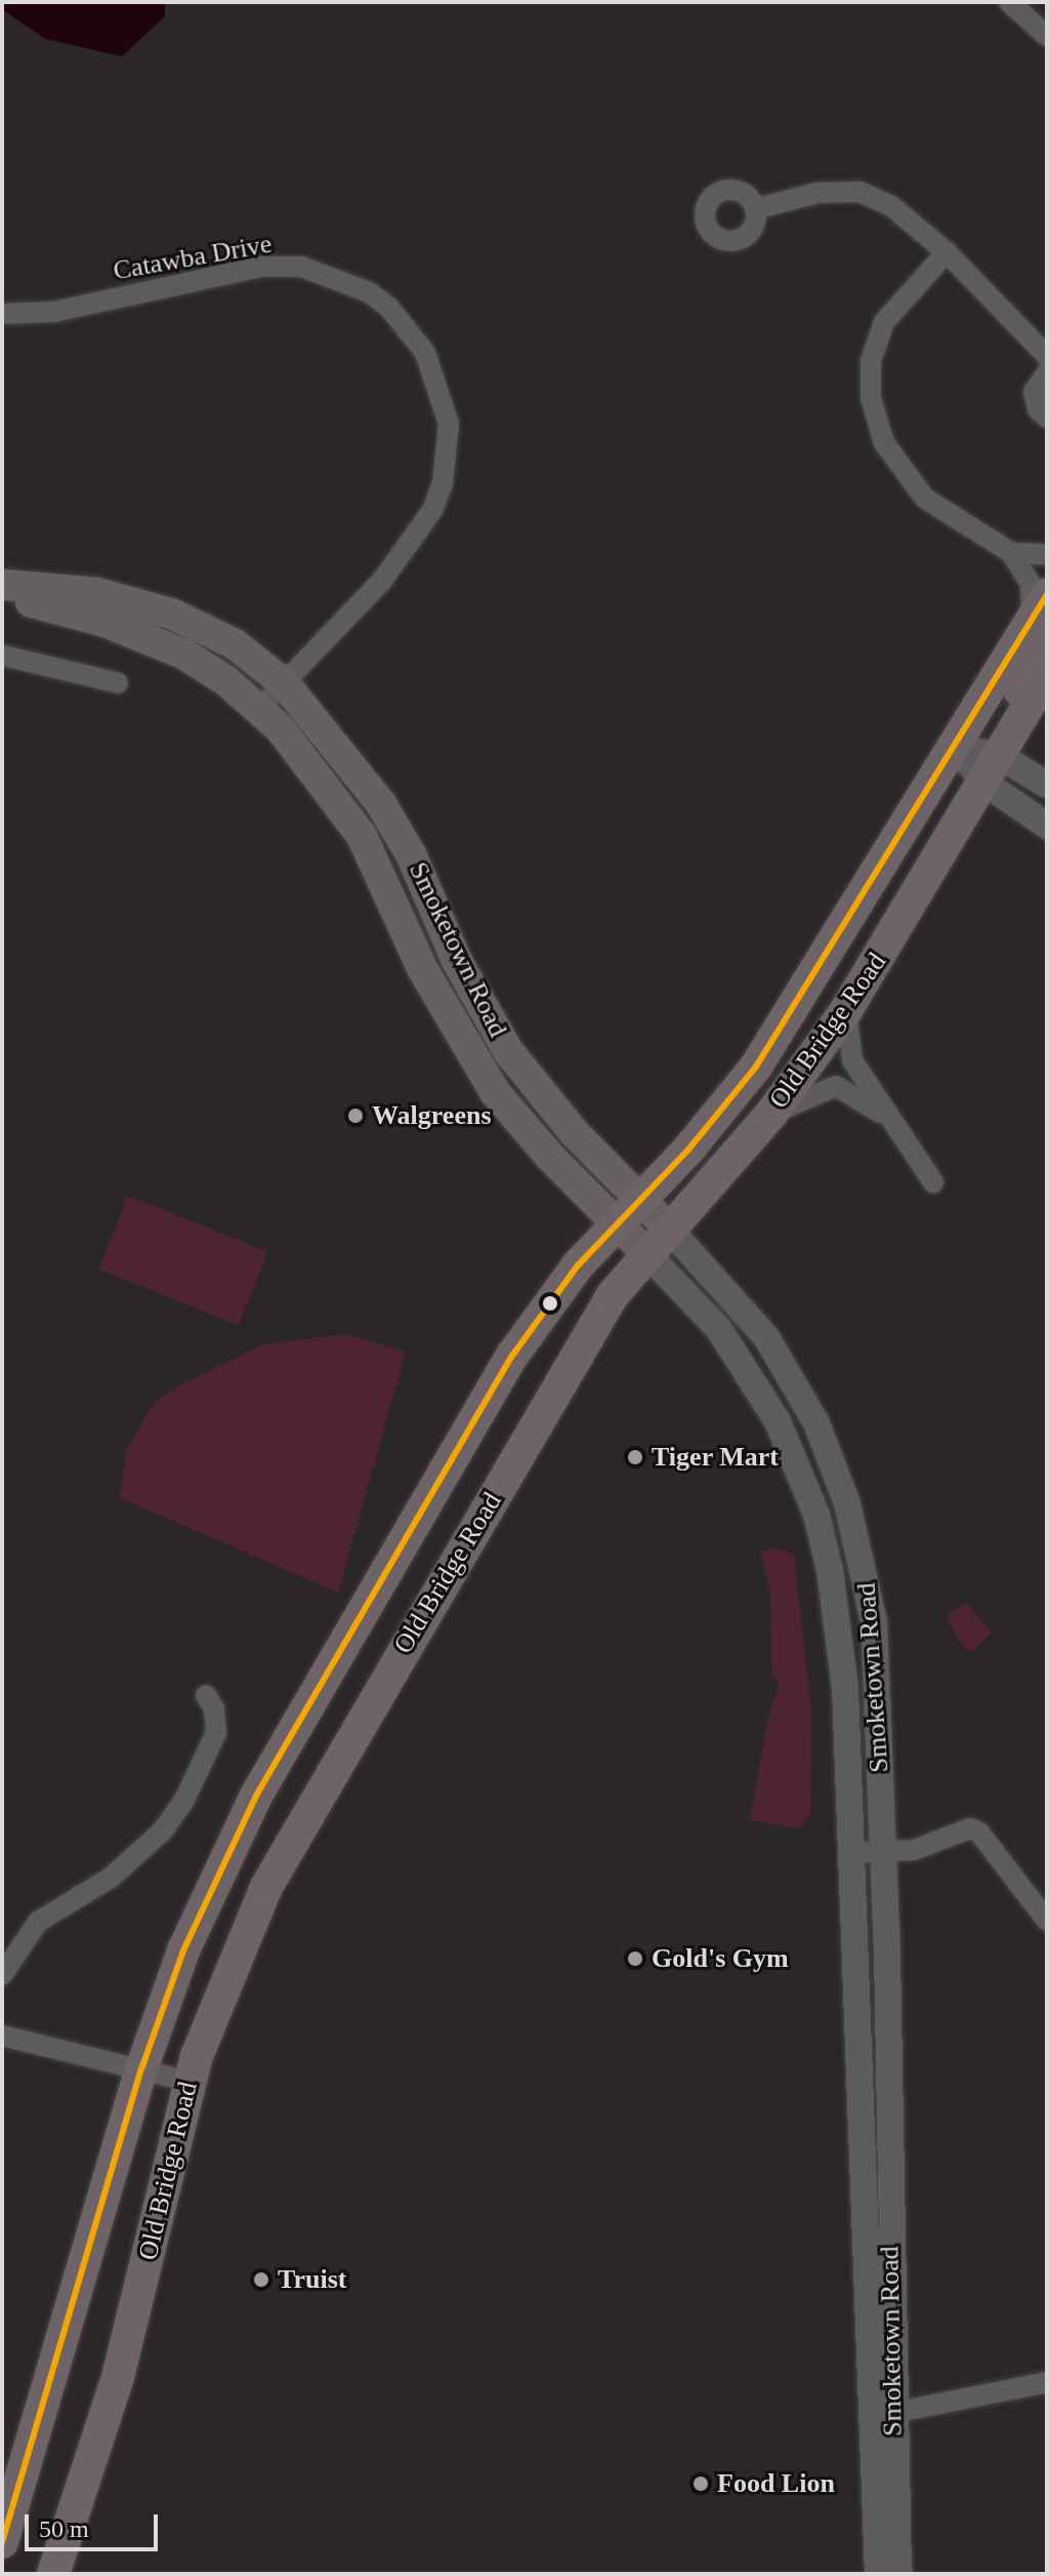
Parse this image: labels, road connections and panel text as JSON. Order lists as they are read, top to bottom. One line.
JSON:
{"streets":{"main road":["Smoketown Road","Old Bridge Road"],"street":["Catawba Drive"]},"crossings":[["Catawba Drive","Smoketown Road"],["Smoketown Road","Old Bridge Road"]],"places":["Walgreens","Tiger Mart","Gold's Gym","Truist","Food Lion"],"scale_bar":"50 m"}
